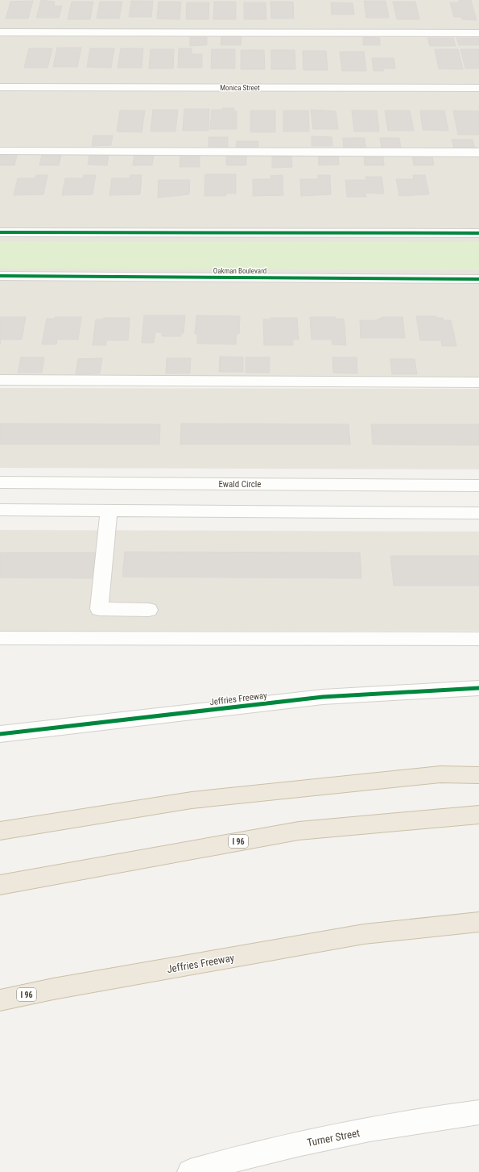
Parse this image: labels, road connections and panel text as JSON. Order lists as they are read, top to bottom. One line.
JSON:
{"streets":{"highway":["Jeffries Freeway","I 96"],"street":["Monica Street","Oakman Boulevard","Ewald Circle","Turner Street"]}}
